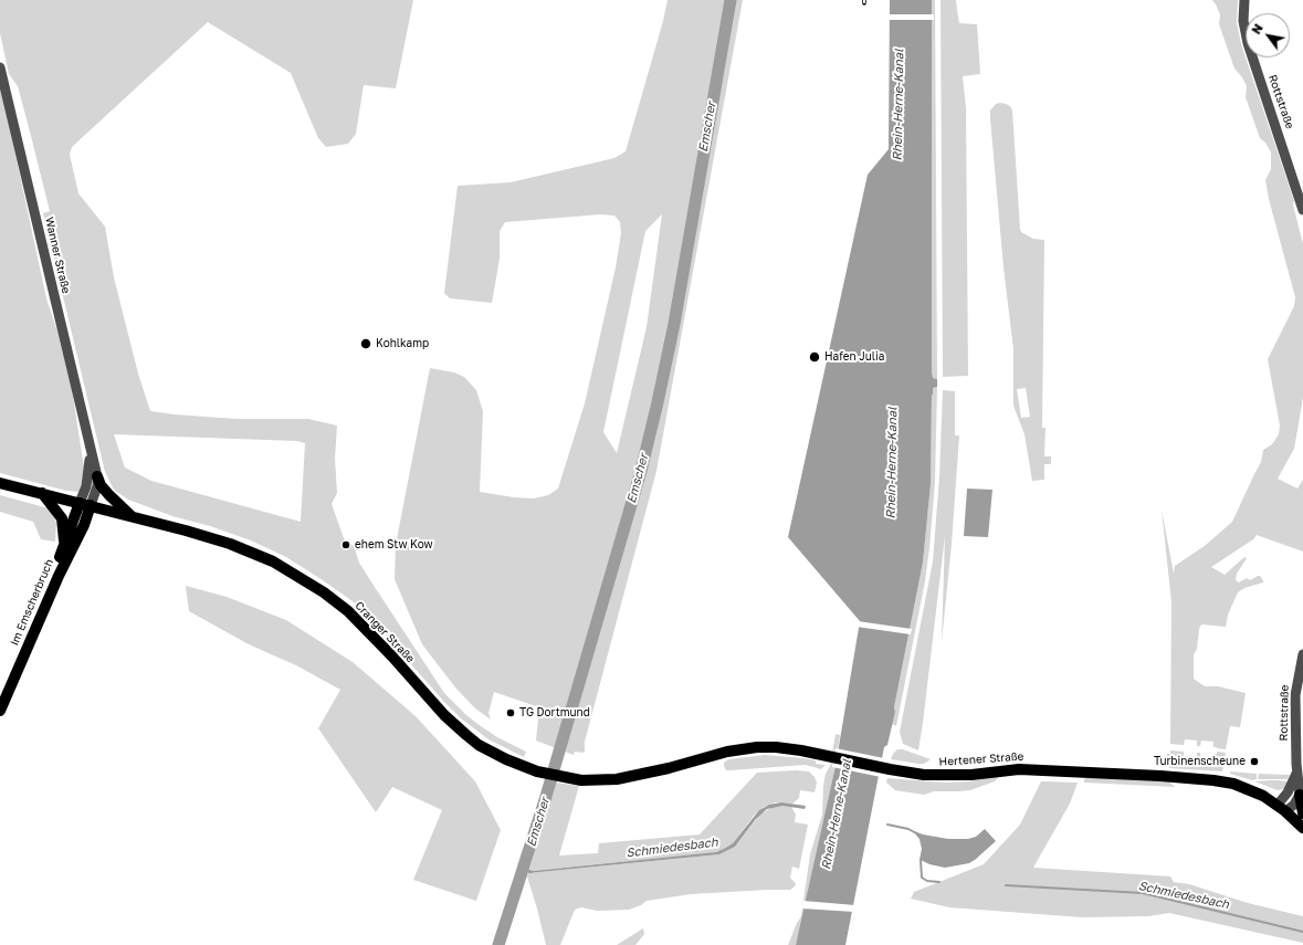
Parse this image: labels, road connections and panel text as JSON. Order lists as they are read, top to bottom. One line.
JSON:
{"streets":{"main road":["Im Emscherbruch","Cranger Straße","Hertener Straße"],"street":["Rottstraße","Wanner Straße"]},"crossings":[["Rottstraße","Hertener Straße"],["Wanner Straße","Im Emscherbruch"],["Wanner Straße","Cranger Straße"],["Im Emscherbruch","Cranger Straße"],["Cranger Straße","Hertener Straße"]],"water":["Rhein-Herne-Kanal","Emscher","Schmiedesbach"],"places":["Kohlkamp","Hafen Julia","ehem Stw Kow","TG Dortmund","Turbinenscheune"],"north":"top left"}
